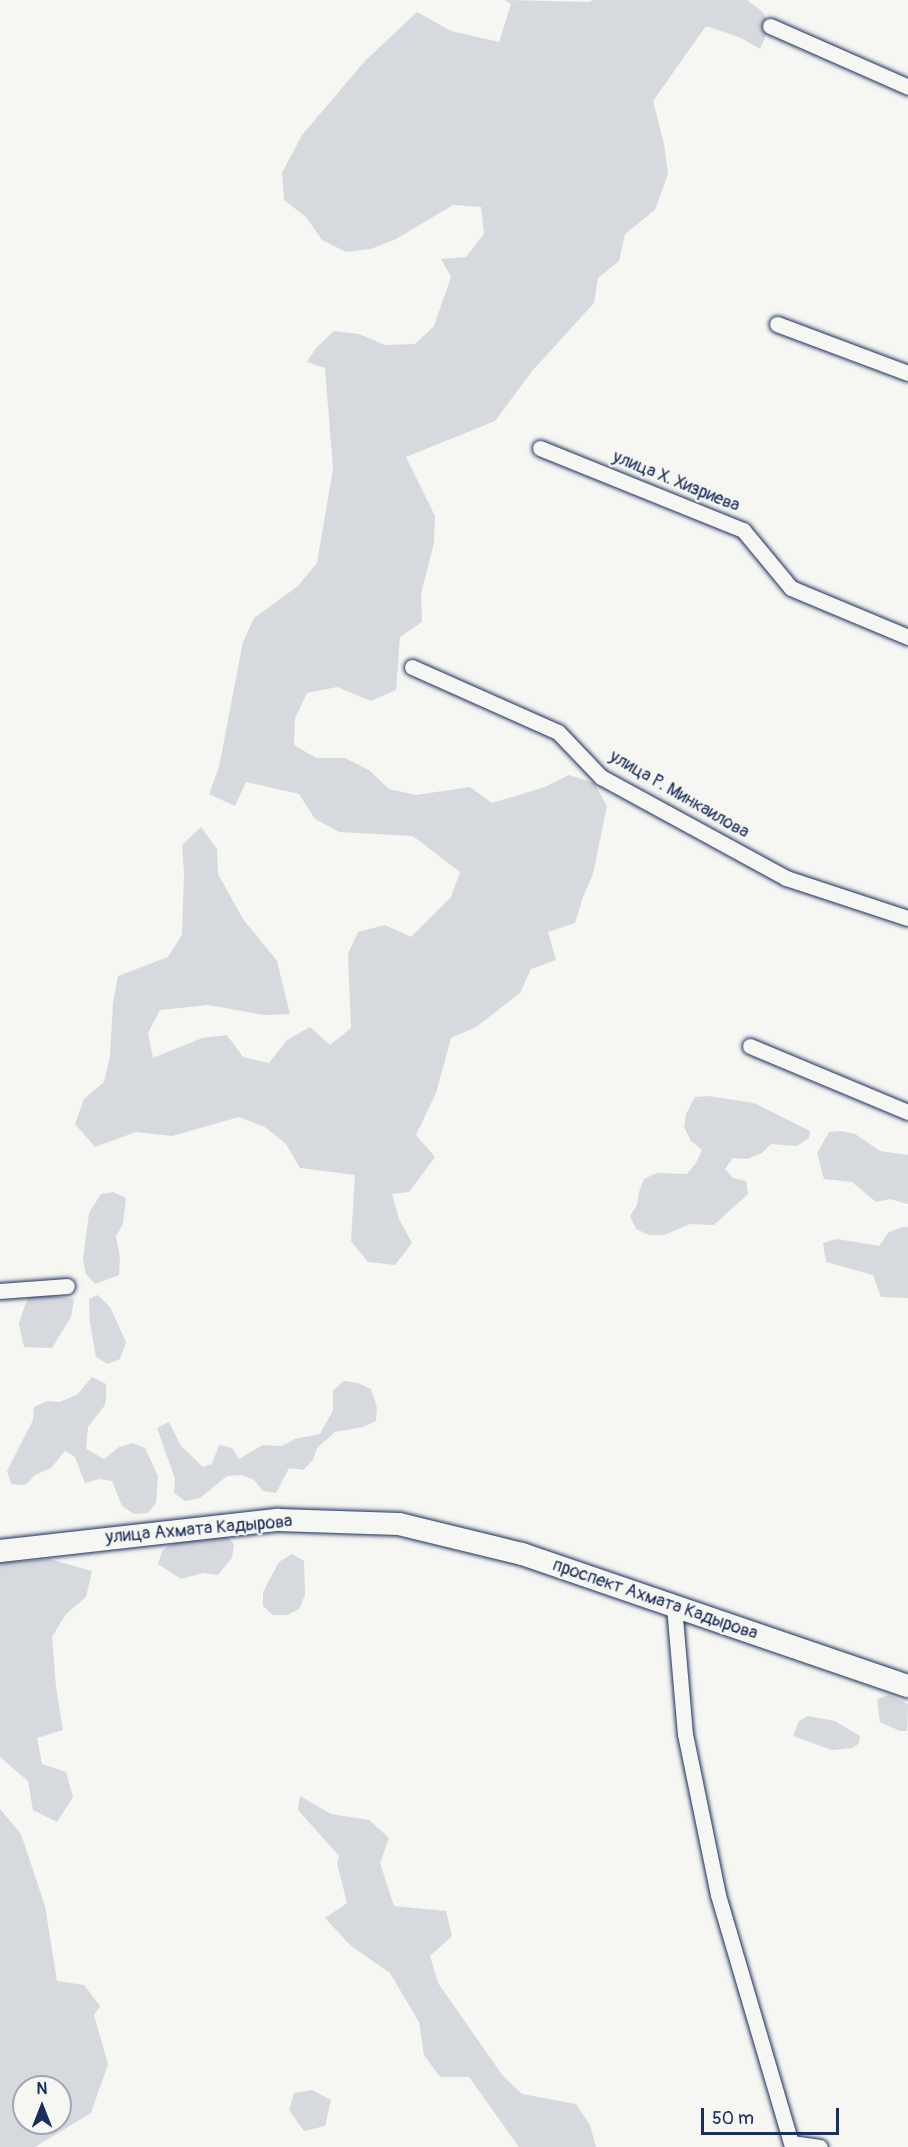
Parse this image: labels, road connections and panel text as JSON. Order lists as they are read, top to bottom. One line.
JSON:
{"streets":{"street":["улица Х. Хизриева","улица Р. Минкаилова","улица Ахмата Кадырова","проспект Ахмата Кадырова"]},"crossings":[["улица Ахмата Кадырова","проспект Ахмата Кадырова"]],"scale_bar":"50 m","north":"top"}
